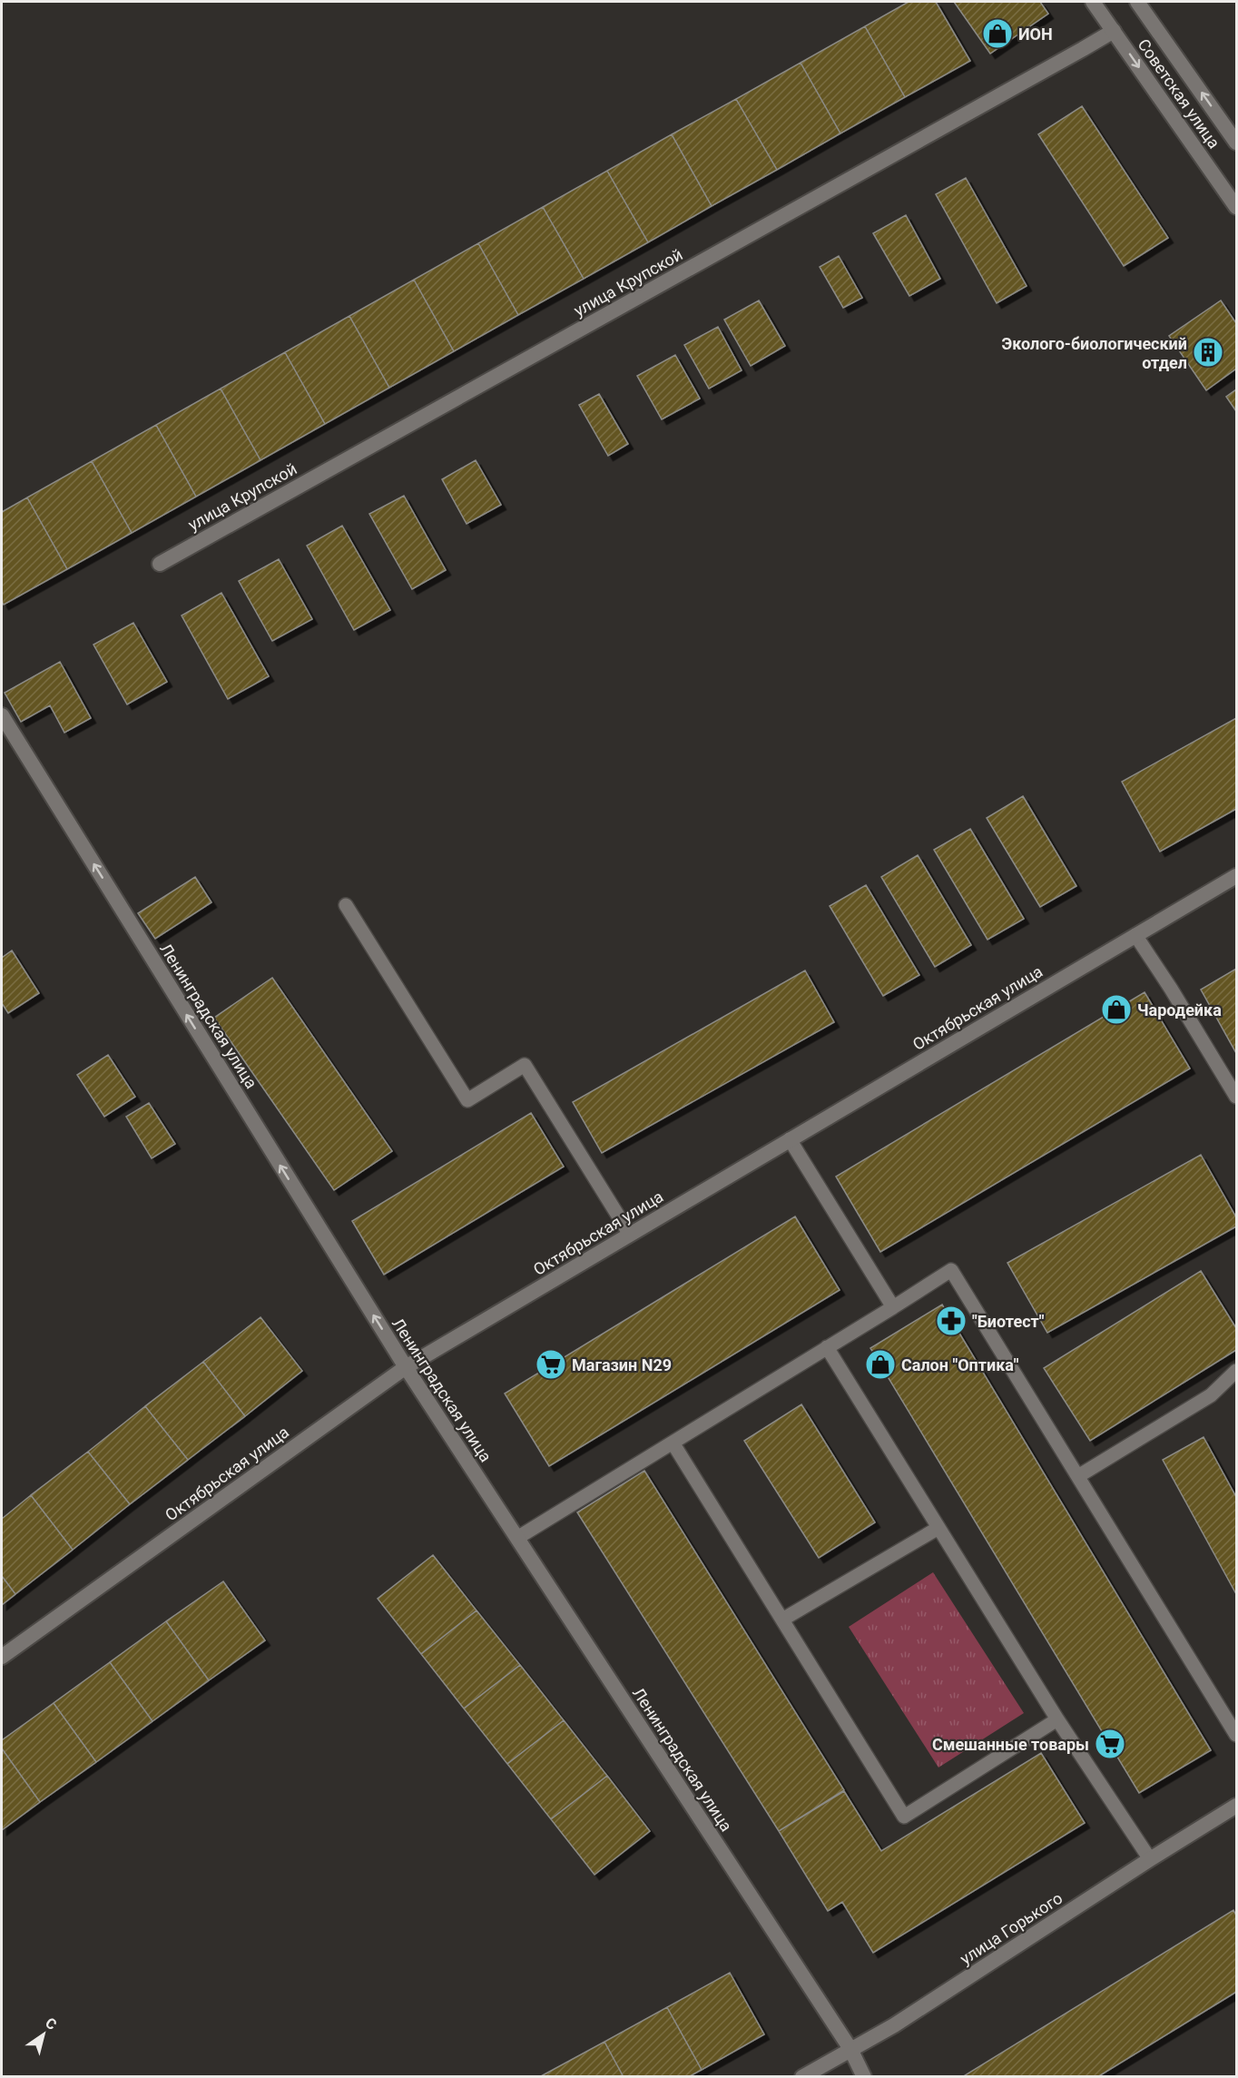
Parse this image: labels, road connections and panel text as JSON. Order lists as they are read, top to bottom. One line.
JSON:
{"streets":{"street":["Советская улица","улица Крупской","Октябрьская улица","Ленинградская улица","улица Горького"]},"crossings":[["Советская улица","улица Крупской"],["Октябрьская улица","Ленинградская улица"],["Ленинградская улица","улица Горького"]],"one_way":["Ленинградская улица"],"places":{"shop":["ИОН","Чародейка","Салон \"Оптика\""],"building":["Эколого-биологический отдел"],"pharmacy":["\"Биотест\""],"supermarket":["Магазин N29","Смешанные товары"]},"north":"top right"}
